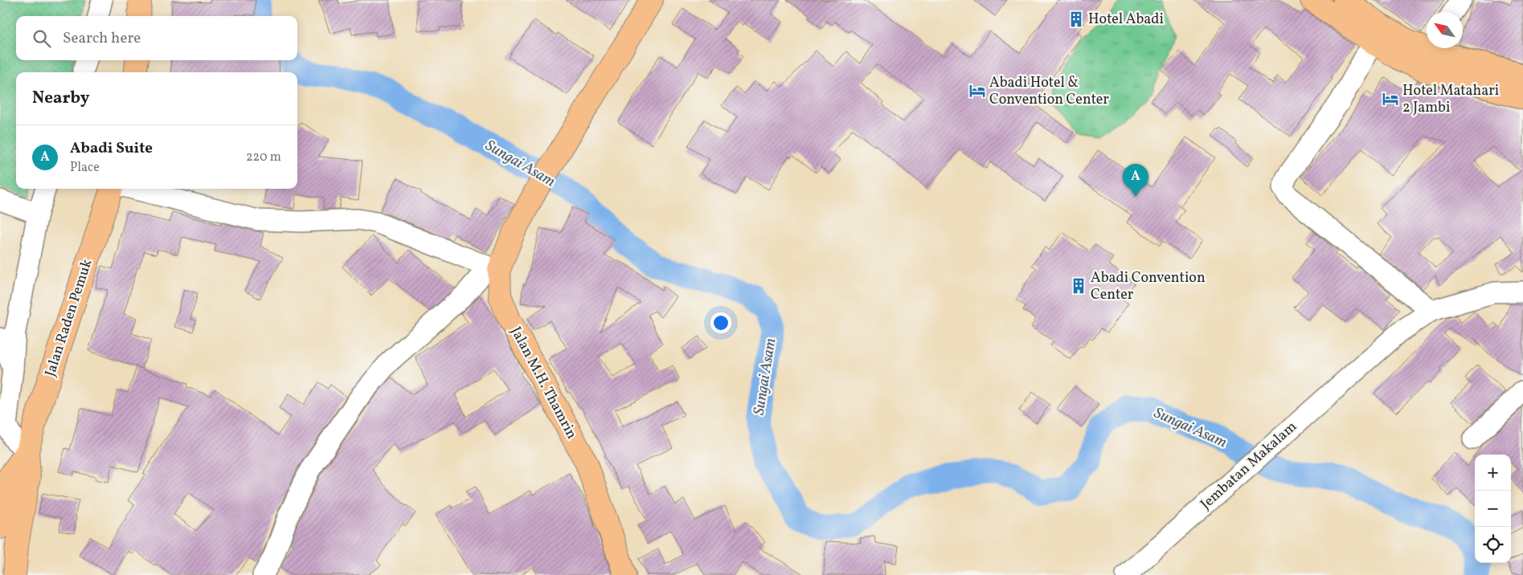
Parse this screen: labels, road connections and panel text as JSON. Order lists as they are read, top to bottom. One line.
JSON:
{"streets":{"highway":["Jalan Raden Pemuk","Jalan M.H. Thamrin"],"street":["Jembatan Makalam"]},"water":["Sungai Asam"],"places":{"building":["Hotel Abadi","Abadi Convention Center"],"hotel":["Abadi Hotel & Convention Center","Hotel Matahari 2 Jambi"]},"north":"top left","page":{"search":"Search here","heading":"Nearby","list":[{"mark":"A","name":"Abadi Suite","note":"Place","value":"220 m"}],"pins":"A","map_buttons":["+","−"]}}
